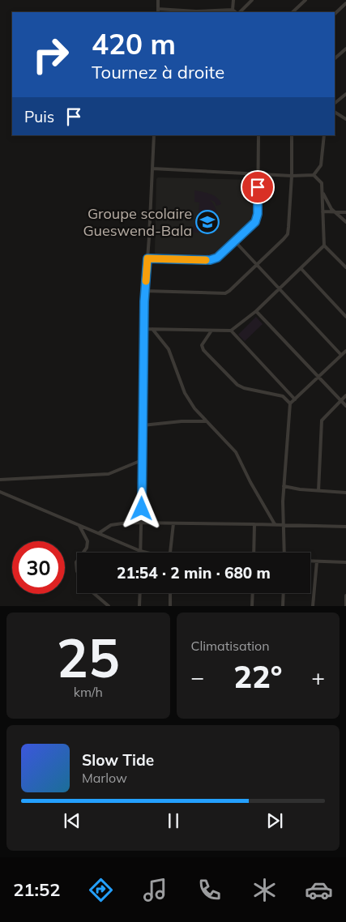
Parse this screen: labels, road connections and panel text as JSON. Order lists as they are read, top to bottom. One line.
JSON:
{"places":{"school or university":["Groupe scolaire Gueswend-Bala"]},"page":{"turn":["420 m","Tournez à droite"],"then":"Puis","limit":"30","trip":"21:54 · 2 min · 680 m","tile":[["25","km/h"],"Climatisation"],"heat":["−","22°","+"],"song":["Slow Tide","Marlow"],"tabs":"21:52"}}
